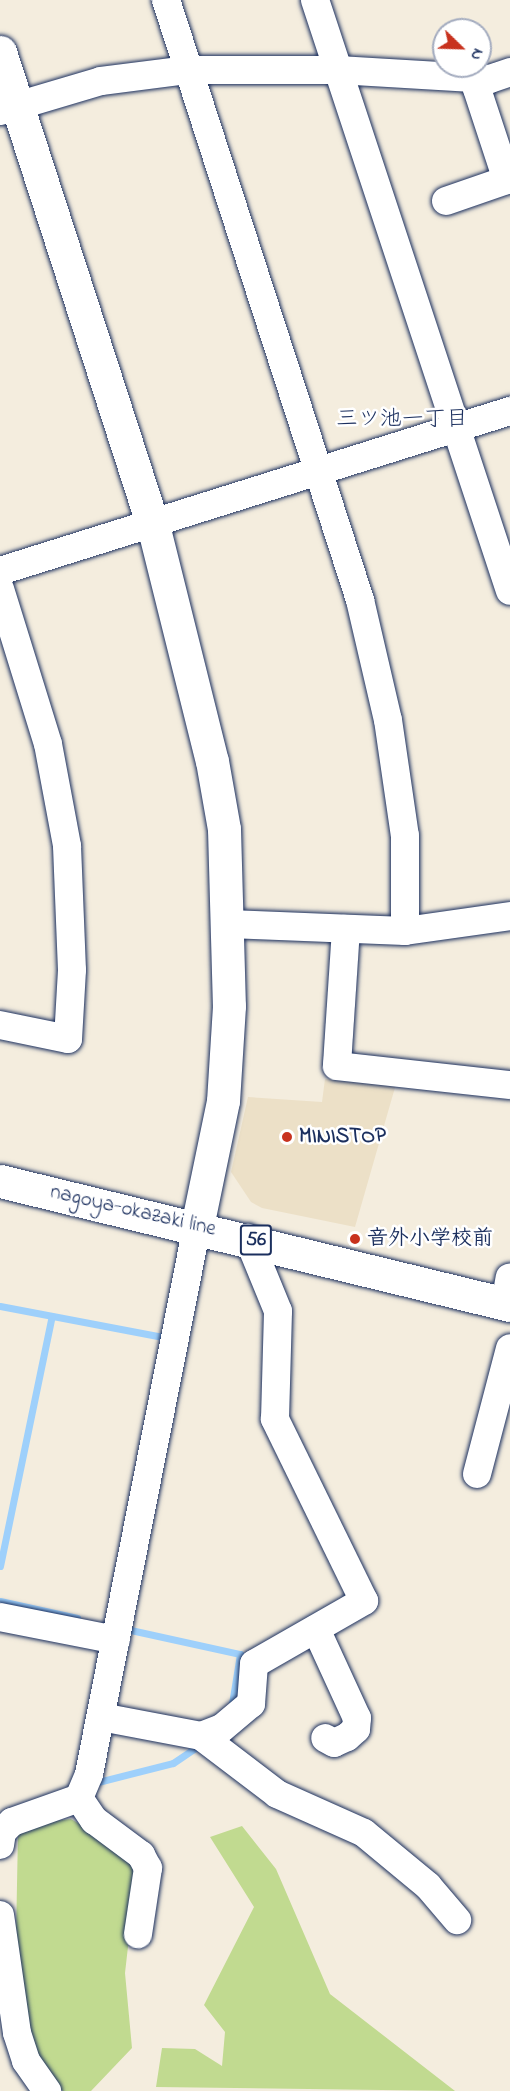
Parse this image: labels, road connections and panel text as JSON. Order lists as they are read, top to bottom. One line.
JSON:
{"streets":{"street":["nagoya-okazaki line","56"]},"districts":["三ツ池一丁目"],"places":["MINISTOP","音外小学校前"],"north":"bottom right"}
